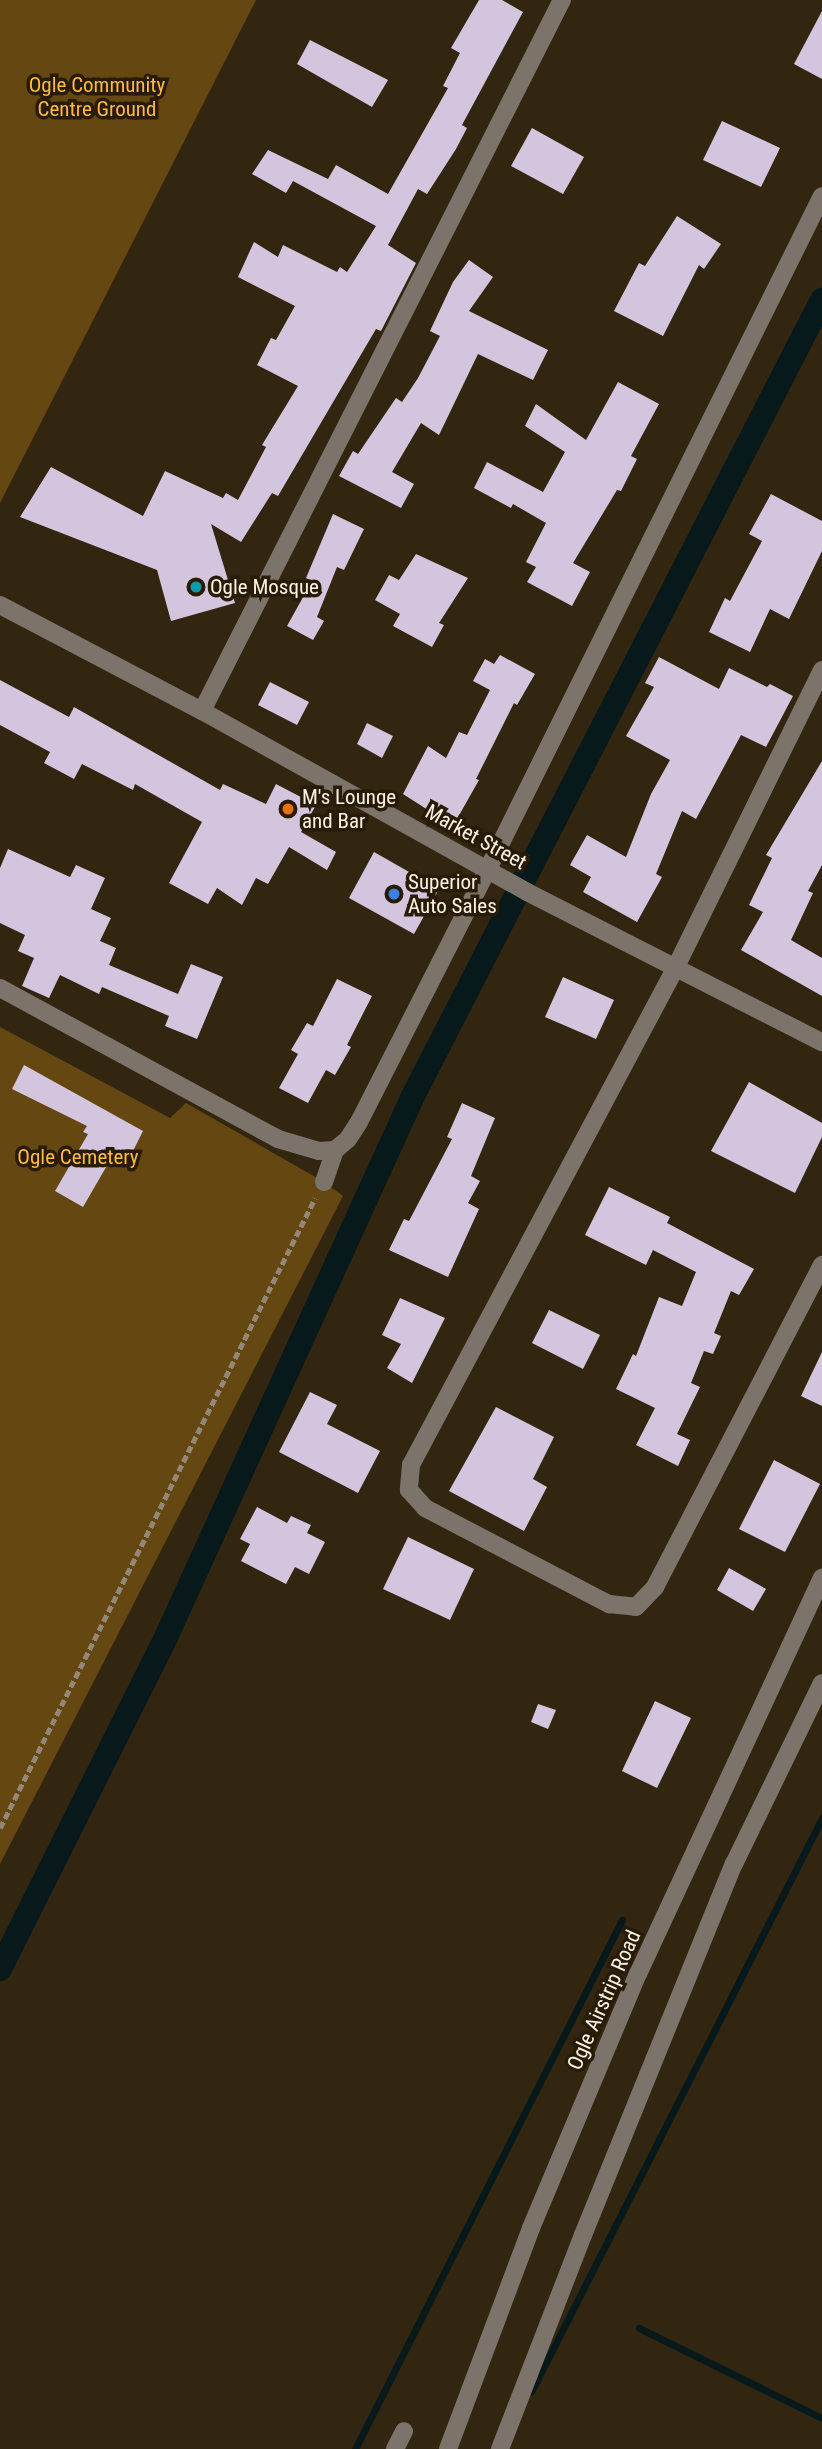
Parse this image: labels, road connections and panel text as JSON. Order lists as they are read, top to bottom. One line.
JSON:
{"streets":{"street":["Market Street","Ogle Airstrip Road"]},"parks":["Ogle Community Centre Ground","Ogle Cemetery"],"places":["Ogle Mosque","M's Lounge and Bar","Superior Auto Sales"]}
